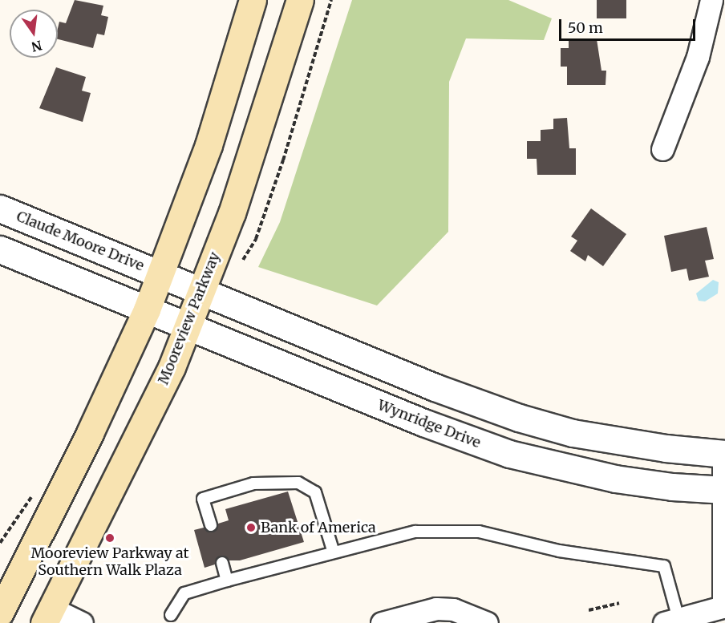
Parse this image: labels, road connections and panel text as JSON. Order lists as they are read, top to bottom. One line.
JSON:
{"streets":{"main road":["Mooreview Parkway"],"street":["Claude Moore Drive","Wynridge Drive"]},"crossings":[["Mooreview Parkway","Wynridge Drive"]],"places":["Bank of America","Mooreview Parkway at Southern Walk Plaza"],"scale_bar":"50 m","north":"bottom"}
